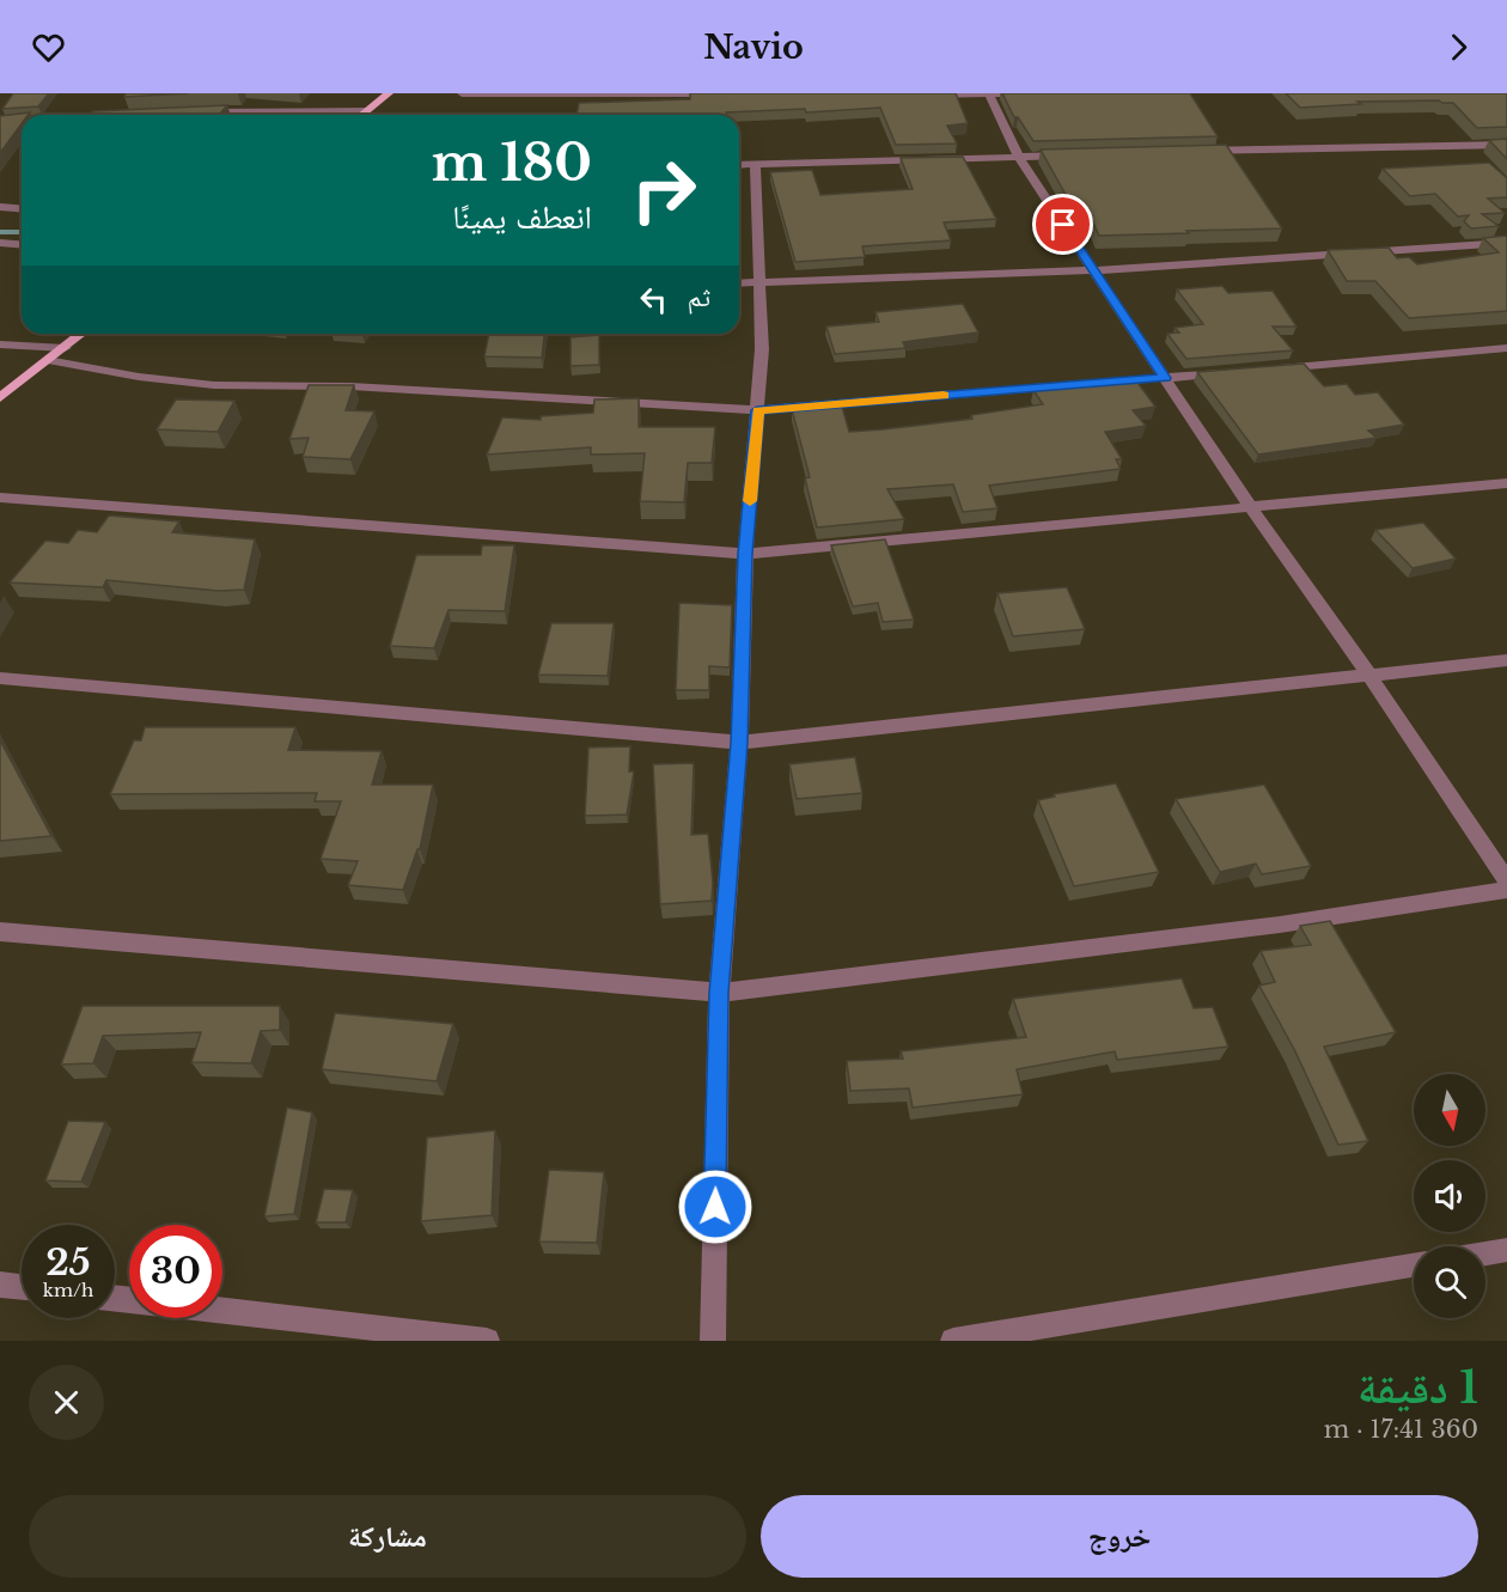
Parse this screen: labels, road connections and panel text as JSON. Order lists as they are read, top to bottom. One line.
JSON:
{"north":"bottom","page":{"header":"Navio","turn":["180 m","انعطف يمينًا"],"then":"ثم","speed":"25 km/h","limit":"30","heading":["1 دقيقة","360 m · 17:41"],"buttons":["خروج","مشاركة"]}}
